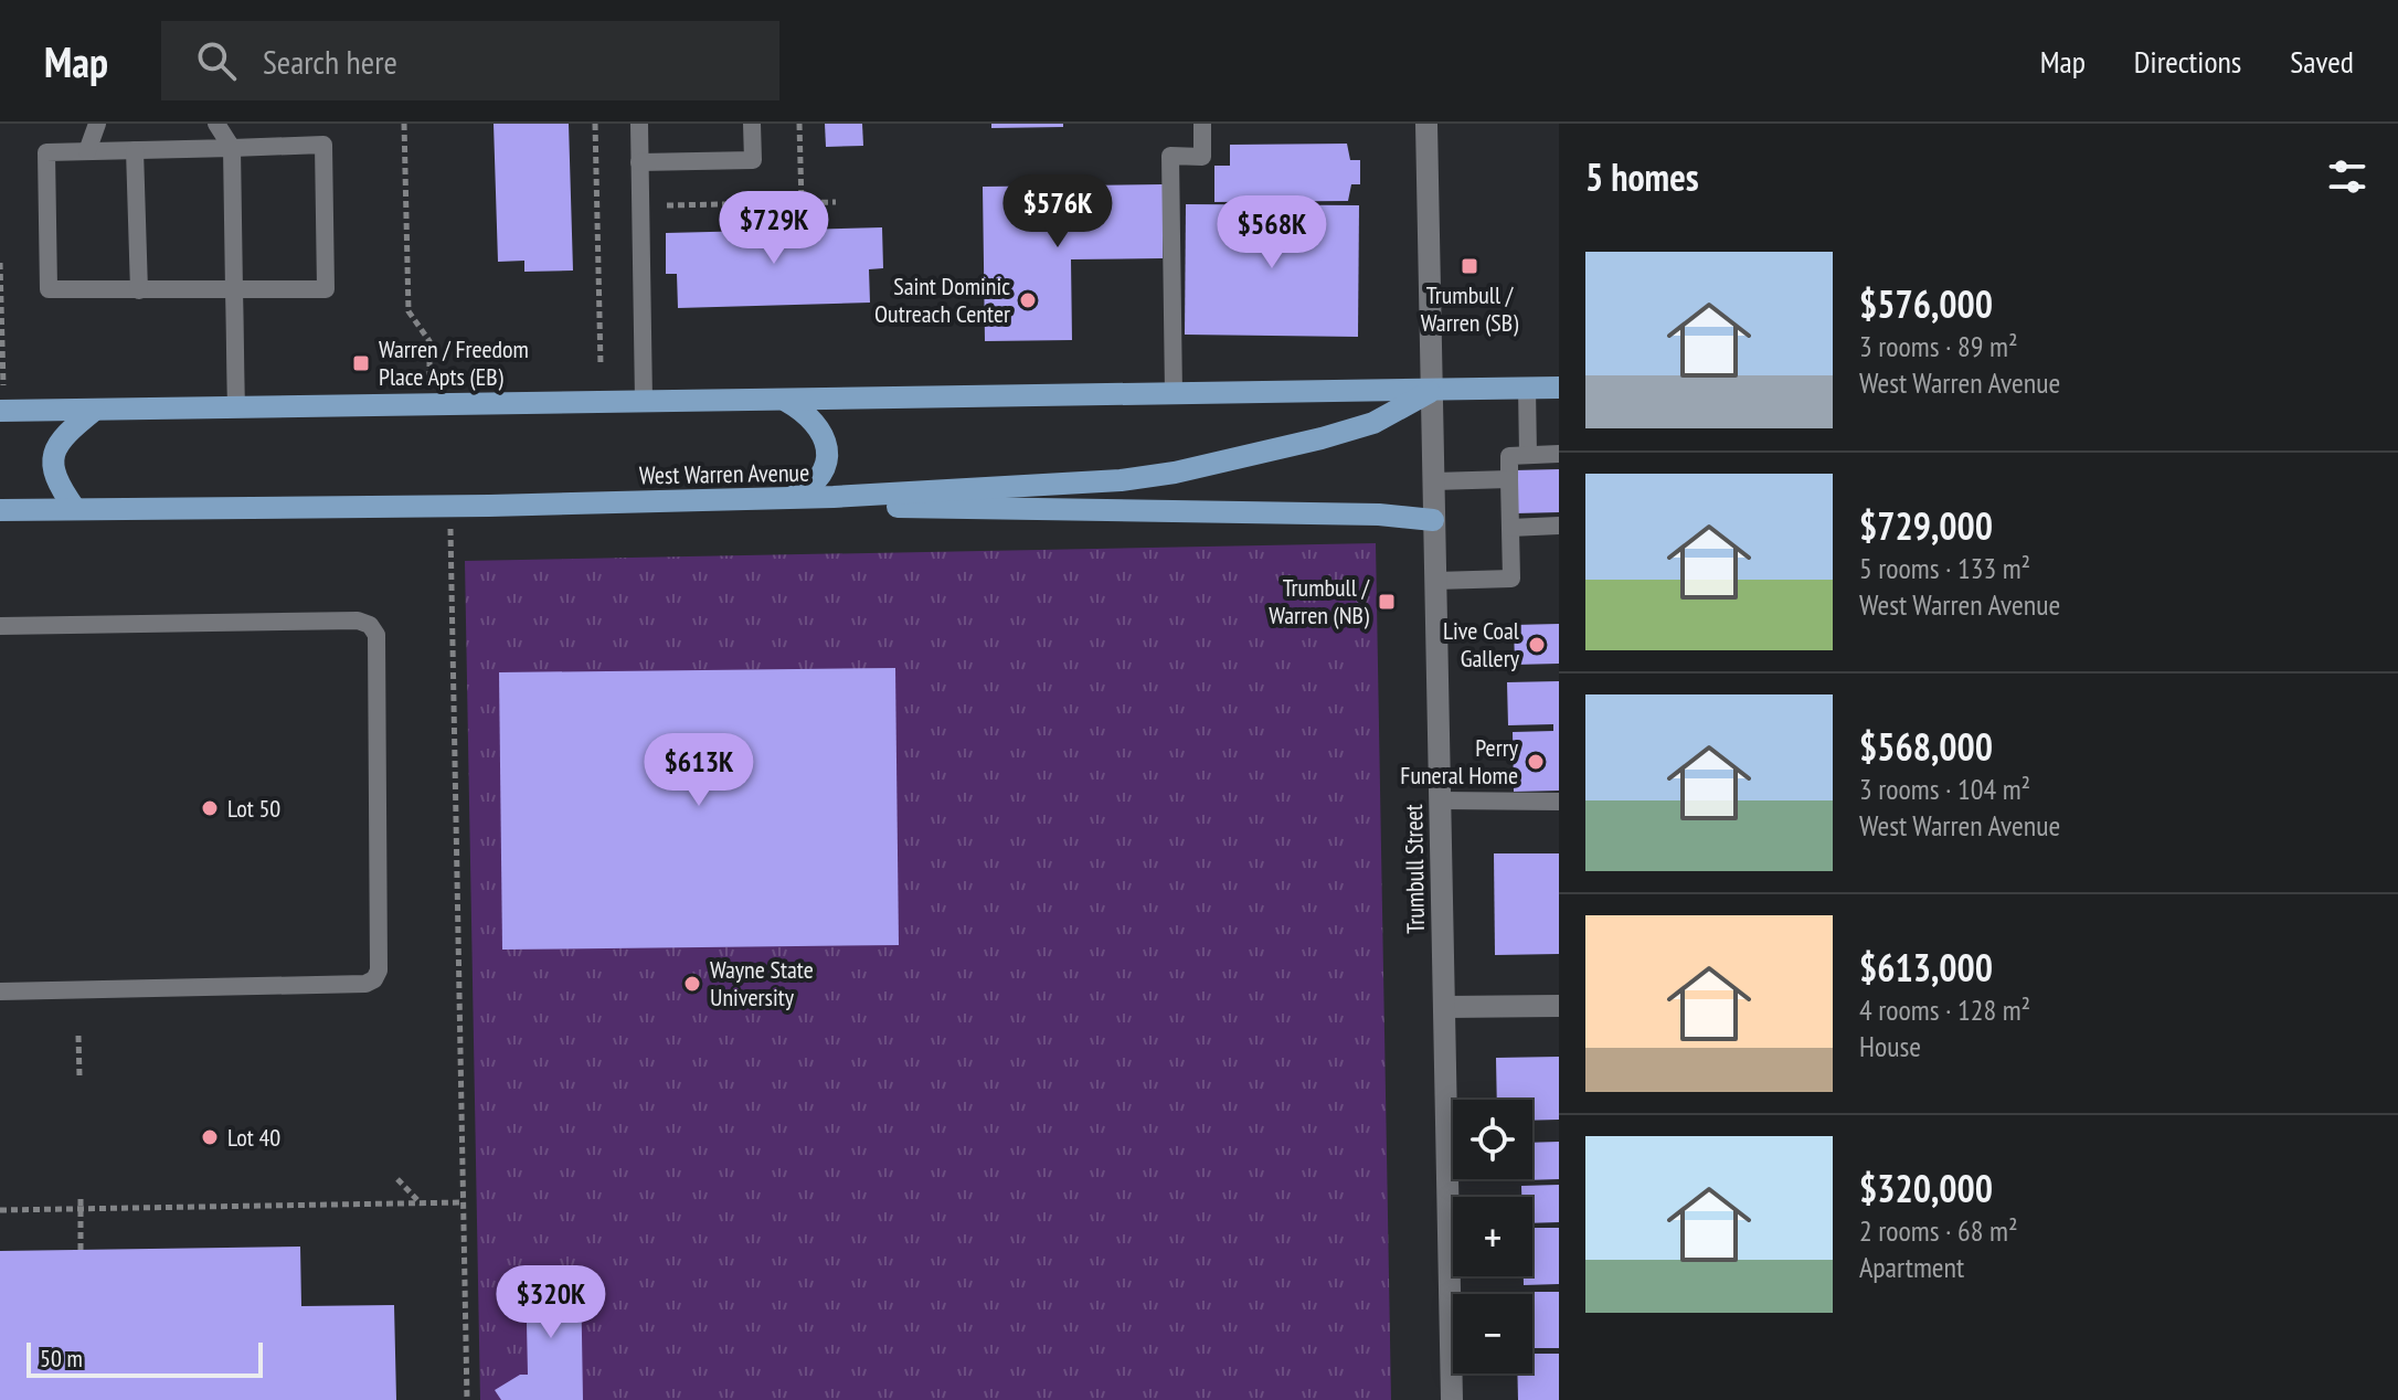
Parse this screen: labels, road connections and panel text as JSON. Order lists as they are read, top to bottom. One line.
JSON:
{"streets":{"main road":["West Warren Avenue"],"street":["Trumbull Street"]},"crossings":[["West Warren Avenue","Trumbull Street"]],"places":{"transit":["Trumbull / Warren (SB)","Warren / Freedom Place Apts (EB)","Trumbull / Warren (NB)"],"other":["Saint Dominic Outreach Center","Live Coal Gallery","Perry Funeral Home","Lot 50","Wayne State University","Lot 40"]},"scale_bar":"50 m","page":{"header":"Map","search":"Search here","nav":["Map","Directions","Saved"],"heading":"5 homes","price":["$576K","$729K","$568K","$613K","$320K"],"list":[{"name":"$576,000","note":"3 rooms · 89 m² · West Warren Avenue"},{"name":"$729,000","note":"5 rooms · 133 m² · West Warren Avenue"},{"name":"$568,000","note":"3 rooms · 104 m² · West Warren Avenue"},{"name":"$613,000","note":"4 rooms · 128 m² · House"},{"name":"$320,000","note":"2 rooms · 68 m² · Apartment"}],"map_buttons":["+","−"],"scale":"50 m"}}
